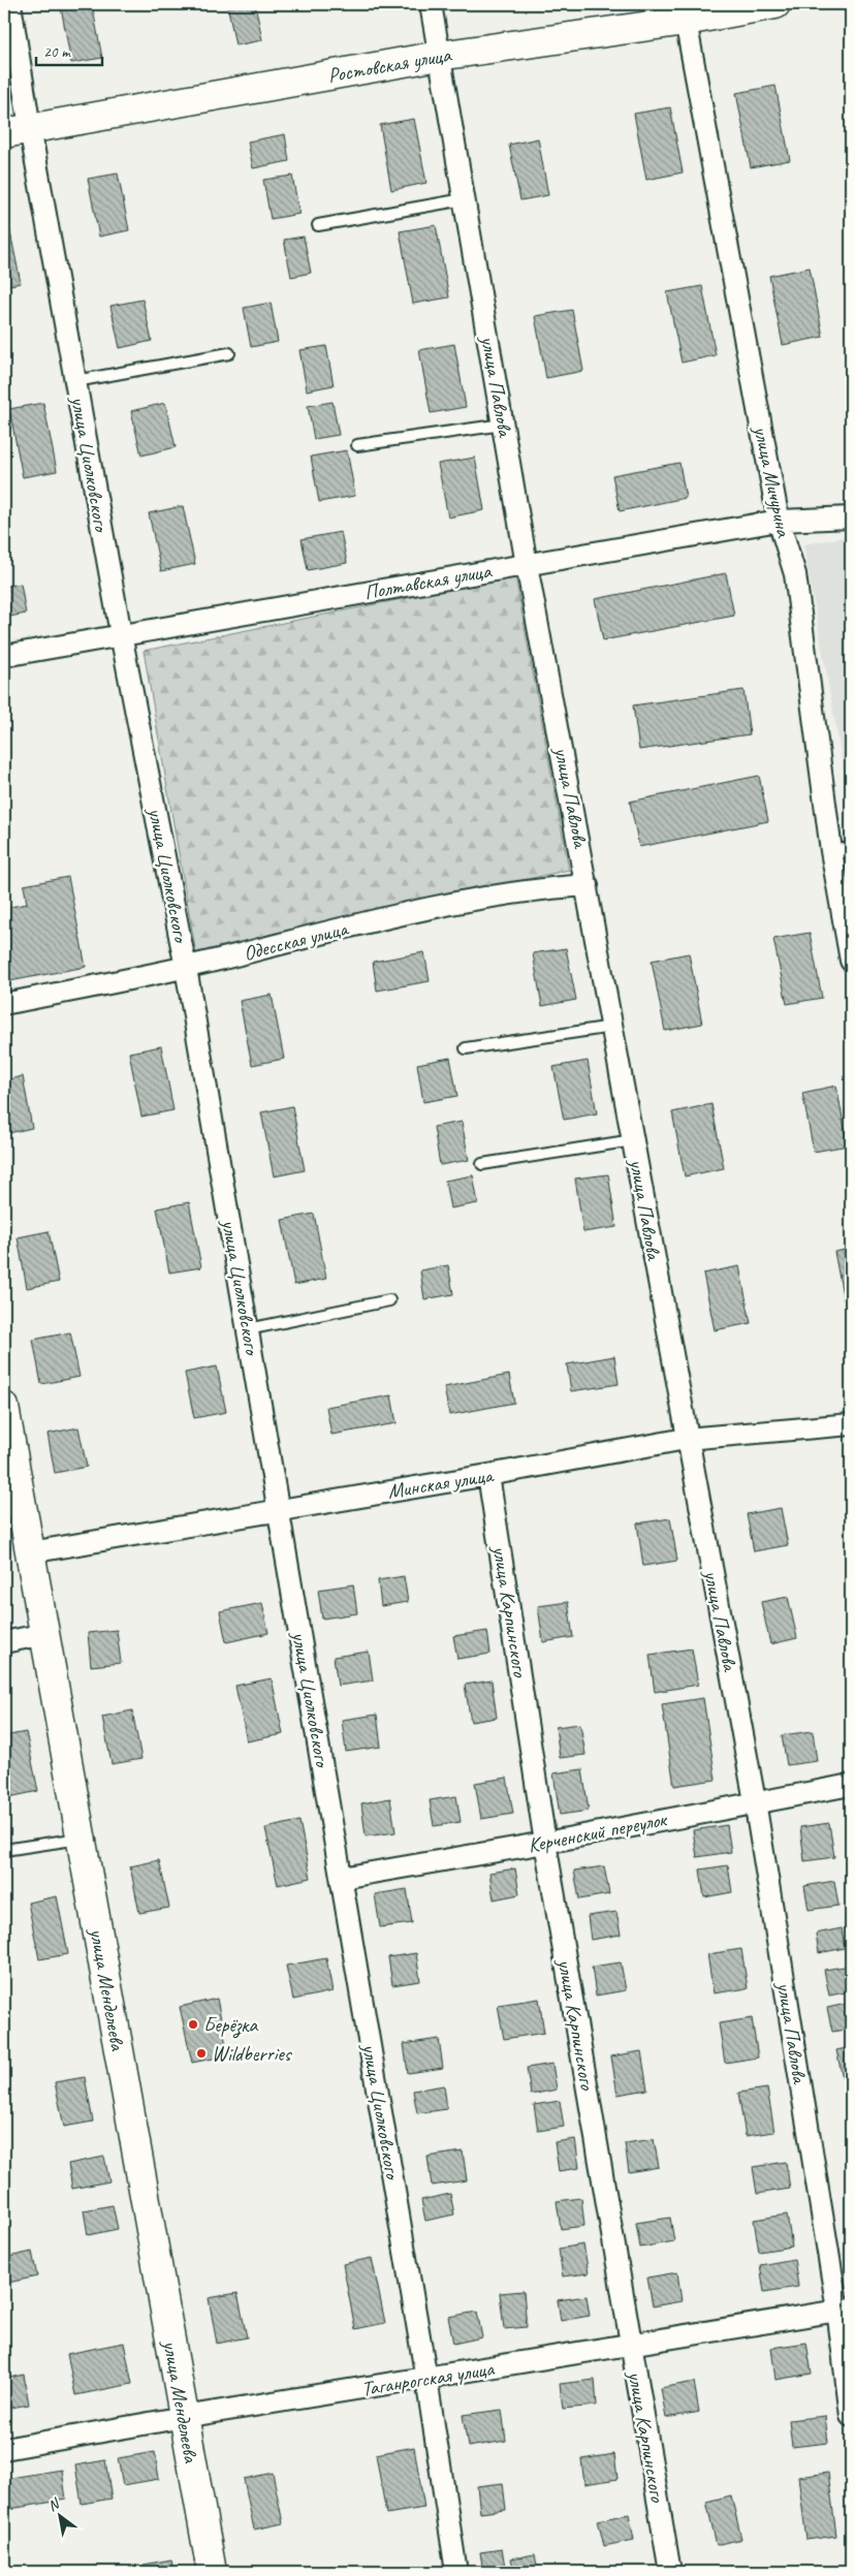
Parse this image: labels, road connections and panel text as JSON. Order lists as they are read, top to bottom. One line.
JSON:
{"streets":{"street":["Ростовская улица","улица Павлова","улица Циолковского","улица Мичурина","Полтавская улица","Одесская улица","Минская улица","улица Карпинского","Керченский переулок","улица Менделеева","Таганрогская улица"]},"crossings":[["Ростовская улица","улица Павлова"],["Ростовская улица","улица Циолковского"],["Ростовская улица","улица Мичурина"],["улица Павлова","Полтавская улица"],["улица Павлова","Одесская улица"],["улица Павлова","Минская улица"],["улица Павлова","Керченский переулок"],["улица Павлова","Таганрогская улица"],["улица Циолковского","Полтавская улица"],["улица Циолковского","Одесская улица"],["улица Циолковского","Минская улица"],["улица Циолковского","Керченский переулок"],["улица Циолковского","Таганрогская улица"],["улица Мичурина","Полтавская улица"],["Минская улица","улица Карпинского"],["Минская улица","улица Менделеева"],["улица Карпинского","Керченский переулок"],["улица Карпинского","Таганрогская улица"],["улица Менделеева","Таганрогская улица"]],"places":["Берёзка","Wildberries"],"scale_bar":"20 m","north":"top left"}
